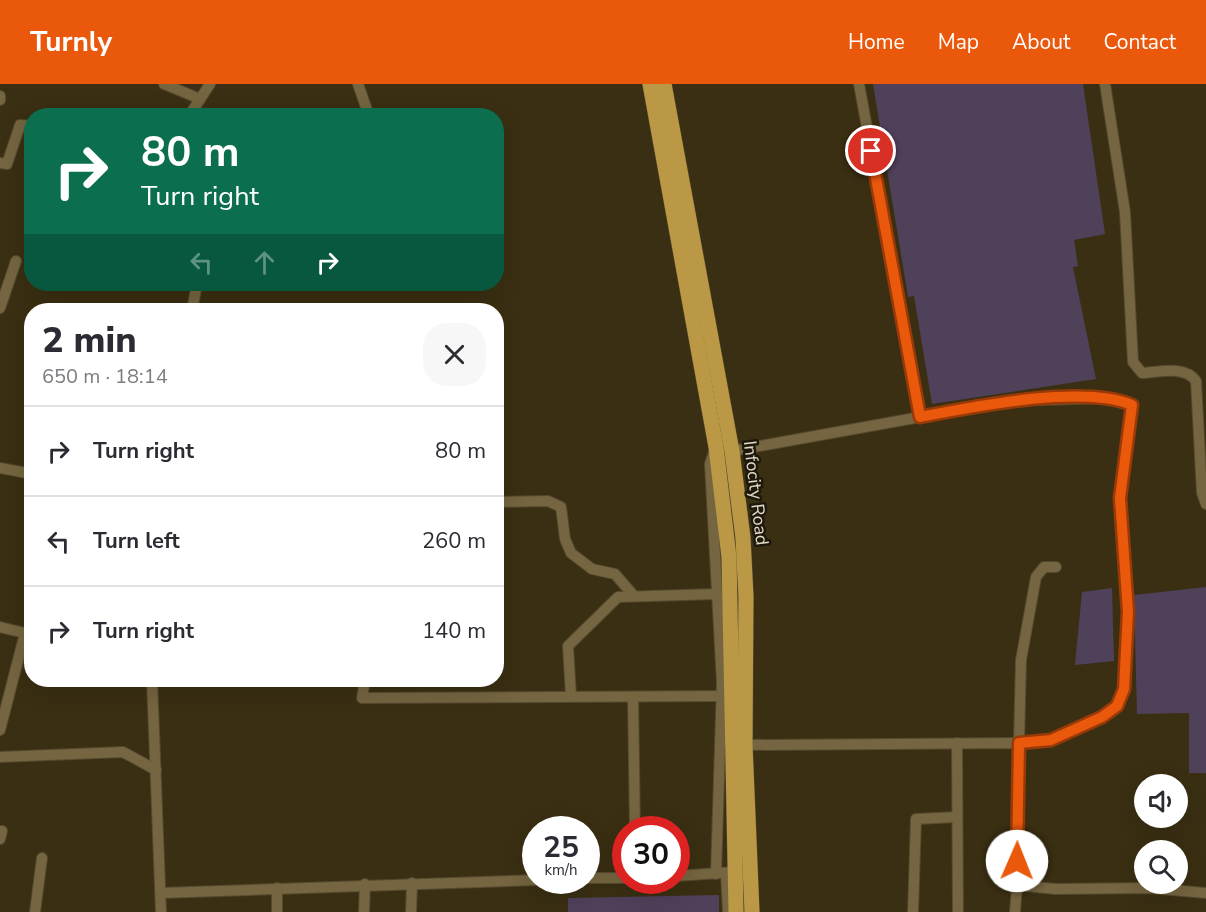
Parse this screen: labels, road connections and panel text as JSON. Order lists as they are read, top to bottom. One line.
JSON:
{"streets":{"main road":["Infocity Road"]},"page":{"header":"Turnly","nav":["Home","Map","About","Contact"],"turn":["80 m","Turn right"],"heading":["2 min","650 m · 18:14"],"list":[{"name":"Turn right","value":"80 m"},{"name":"Turn left","value":"260 m"},{"name":"Turn right","value":"140 m"}],"speed":"25 km/h","limit":"30"}}
